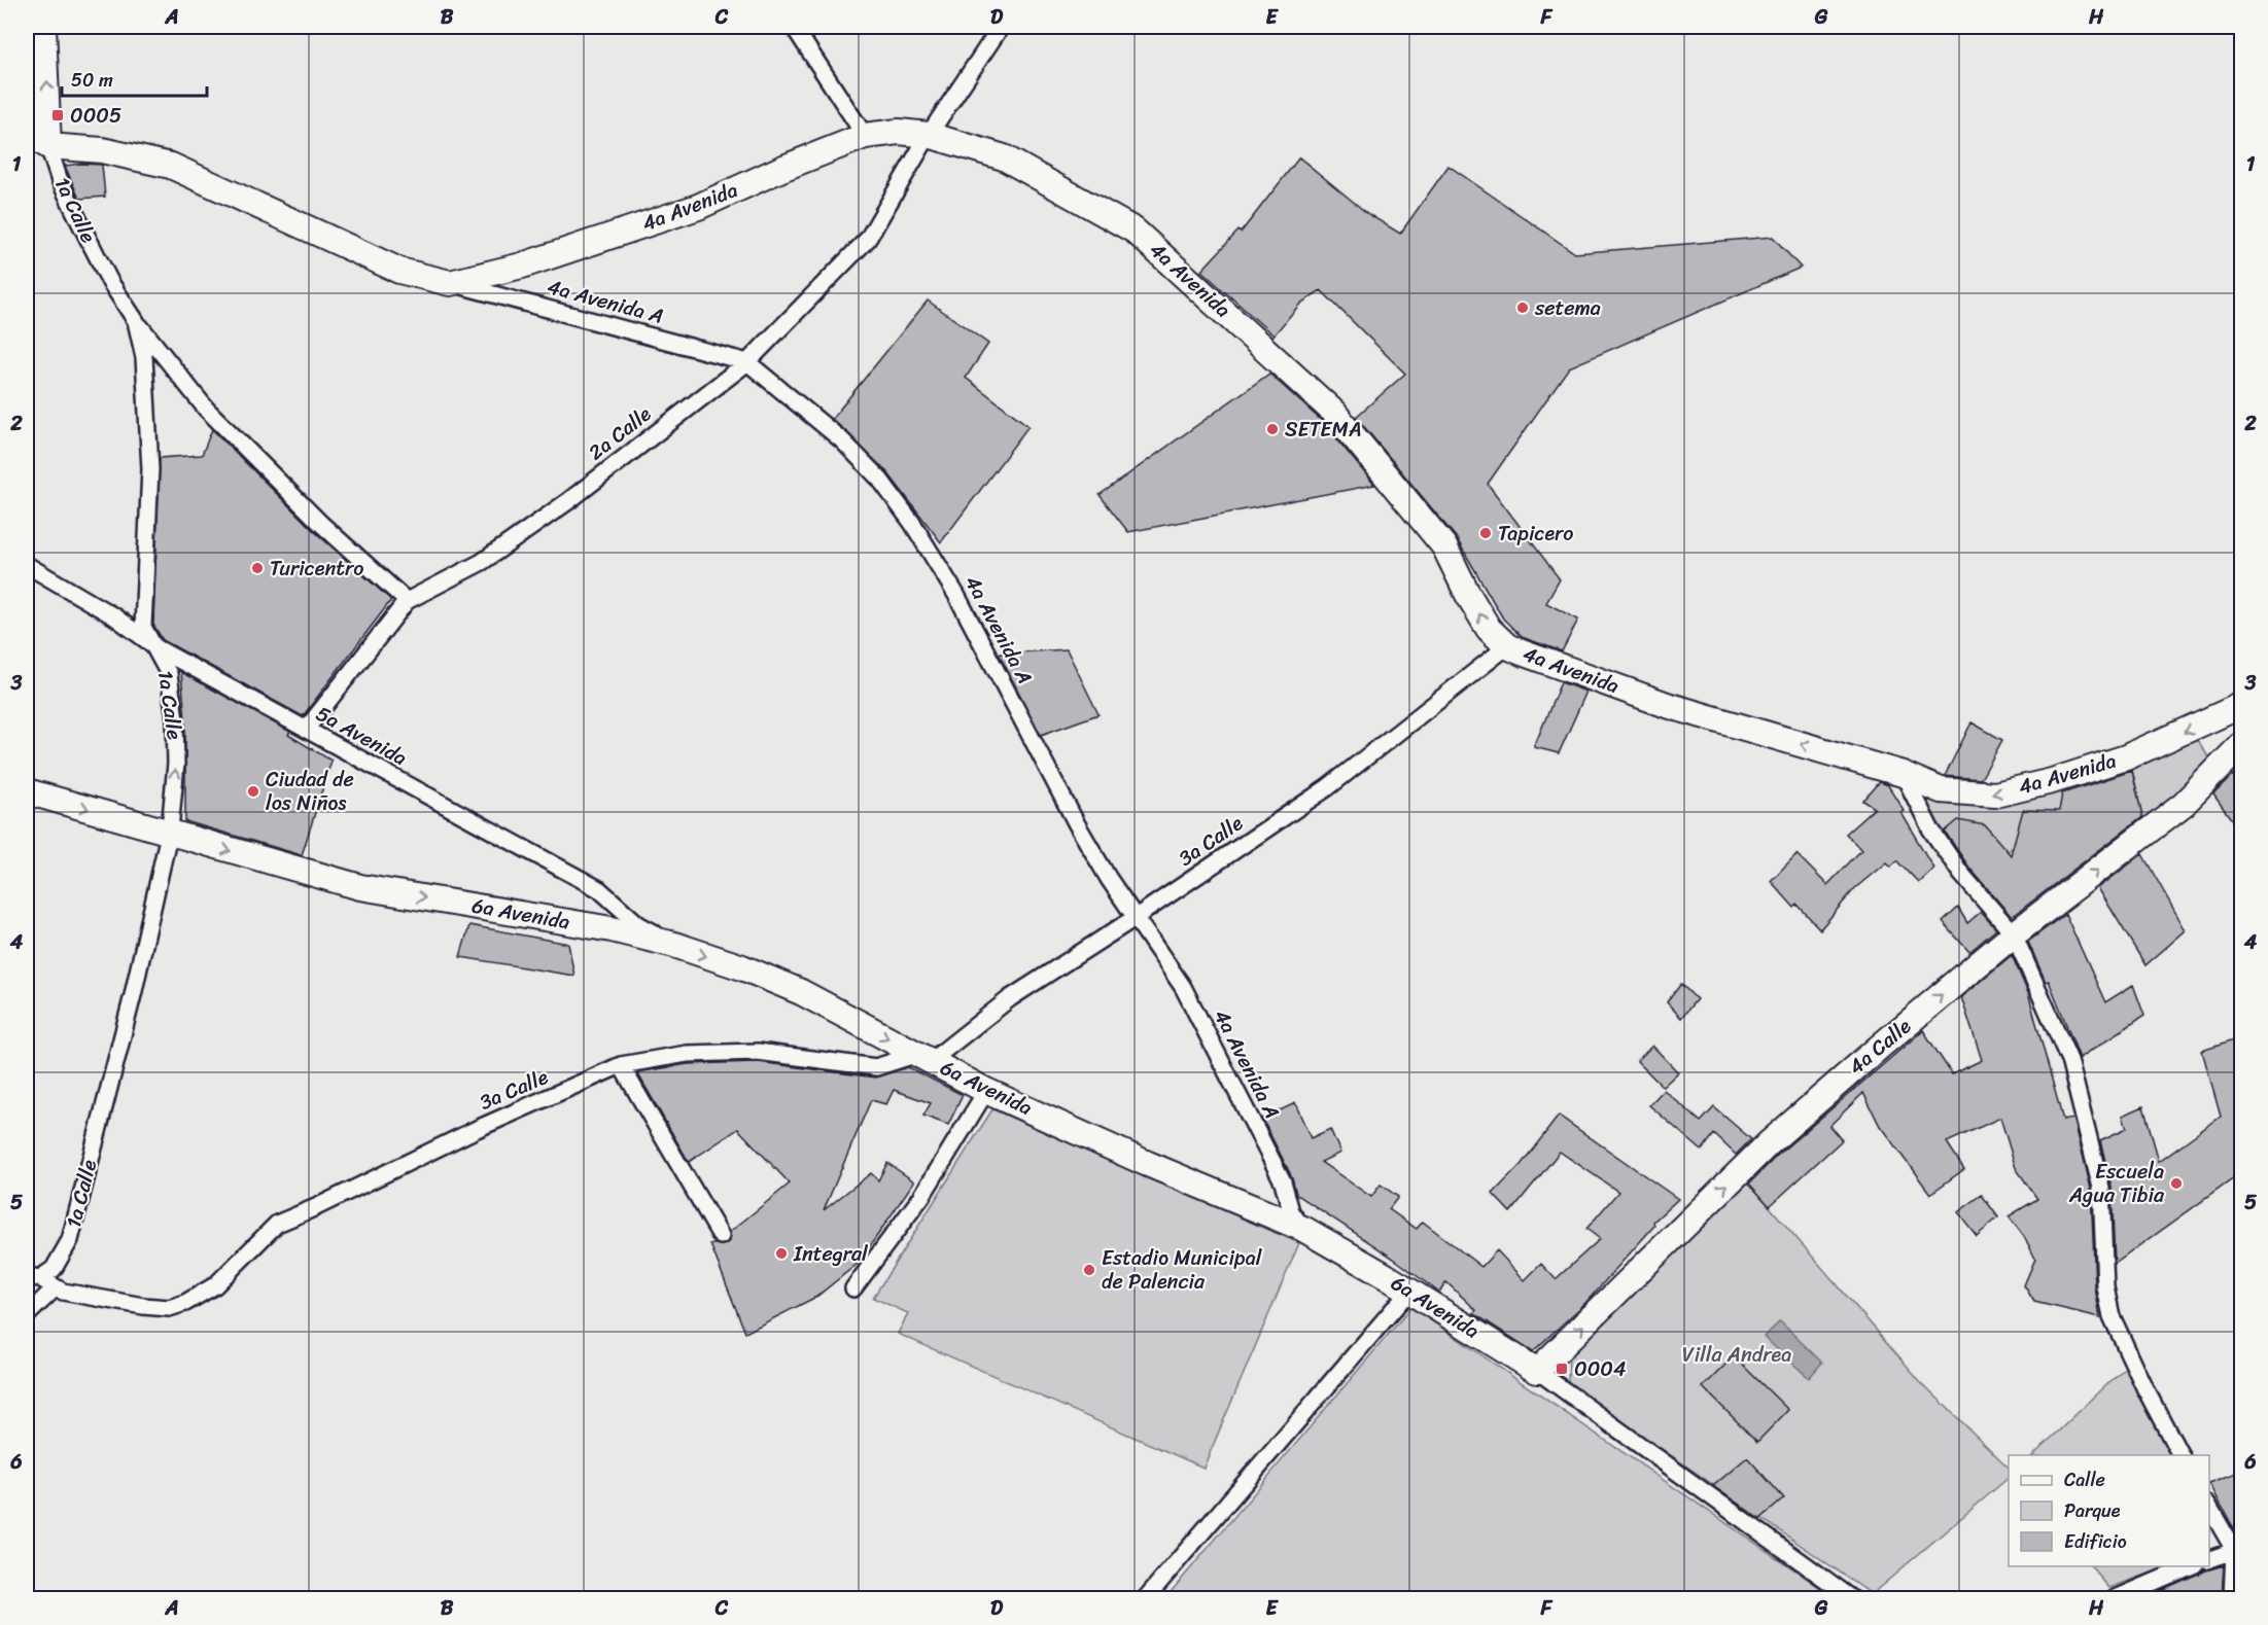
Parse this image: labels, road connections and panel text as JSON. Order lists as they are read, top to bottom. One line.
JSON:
{"streets":{"main road":["4a Avenida","1a Calle","6a Avenida","4a Calle"],"street":["4a Avenida A","2a Calle","5a Avenida","3a Calle"]},"crossings":[["4a Avenida","1a Calle"],["4a Avenida","4a Avenida A"],["4a Avenida","2a Calle"],["4a Avenida","3a Calle"],["1a Calle","5a Avenida"],["1a Calle","6a Avenida"],["4a Avenida A","2a Calle"],["4a Avenida A","3a Calle"],["4a Avenida A","6a Avenida"],["2a Calle","5a Avenida"],["5a Avenida","6a Avenida"],["3a Calle","6a Avenida"],["6a Avenida","4a Calle"]],"one_way":["4a Avenida","6a Avenida","4a Calle"],"parks":["Villa Andrea"],"places":{"transit":["0005","0004"],"other":["setema","SETEMA","Tapicero","Turicentro","Ciudad de los Niños","Escuela Agua Tibia","Integral","Estadio Municipal de Palencia"]},"legend":["Calle","Parque","Edificio"],"scale_bar":"50 m","grid":{"columns":["A","B","C","D","E","F","G","H"],"rows":["1","2","3","4","5","6"]}}
